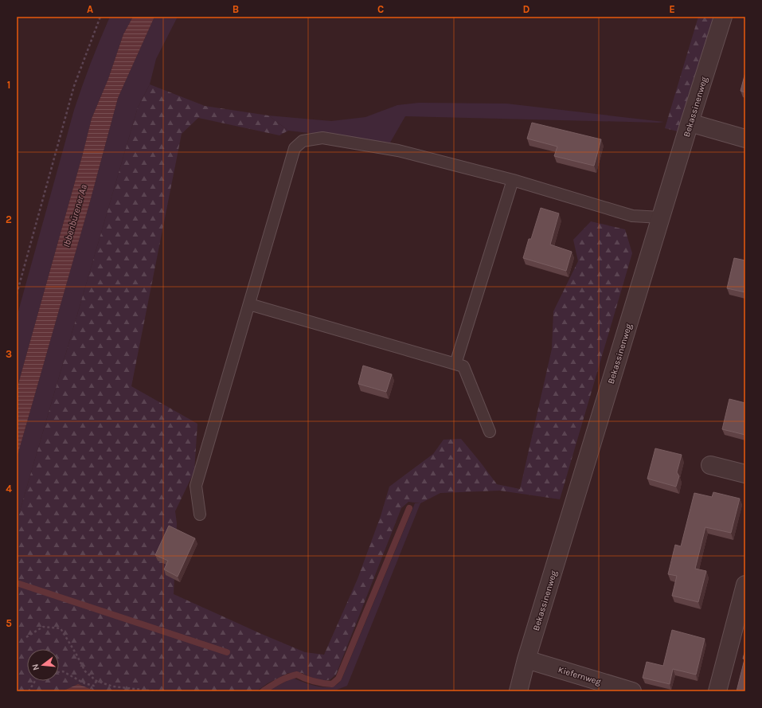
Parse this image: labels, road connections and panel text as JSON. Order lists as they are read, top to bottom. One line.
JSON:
{"streets":{"street":["Bekassinenweg","Kiefernweg"]},"crossings":[["Bekassinenweg","Kiefernweg"]],"water":["Ibbenbürener Aa"],"north":"left","grid":{"columns":["A","B","C","D","E"],"rows":["1","2","3","4","5"]}}
